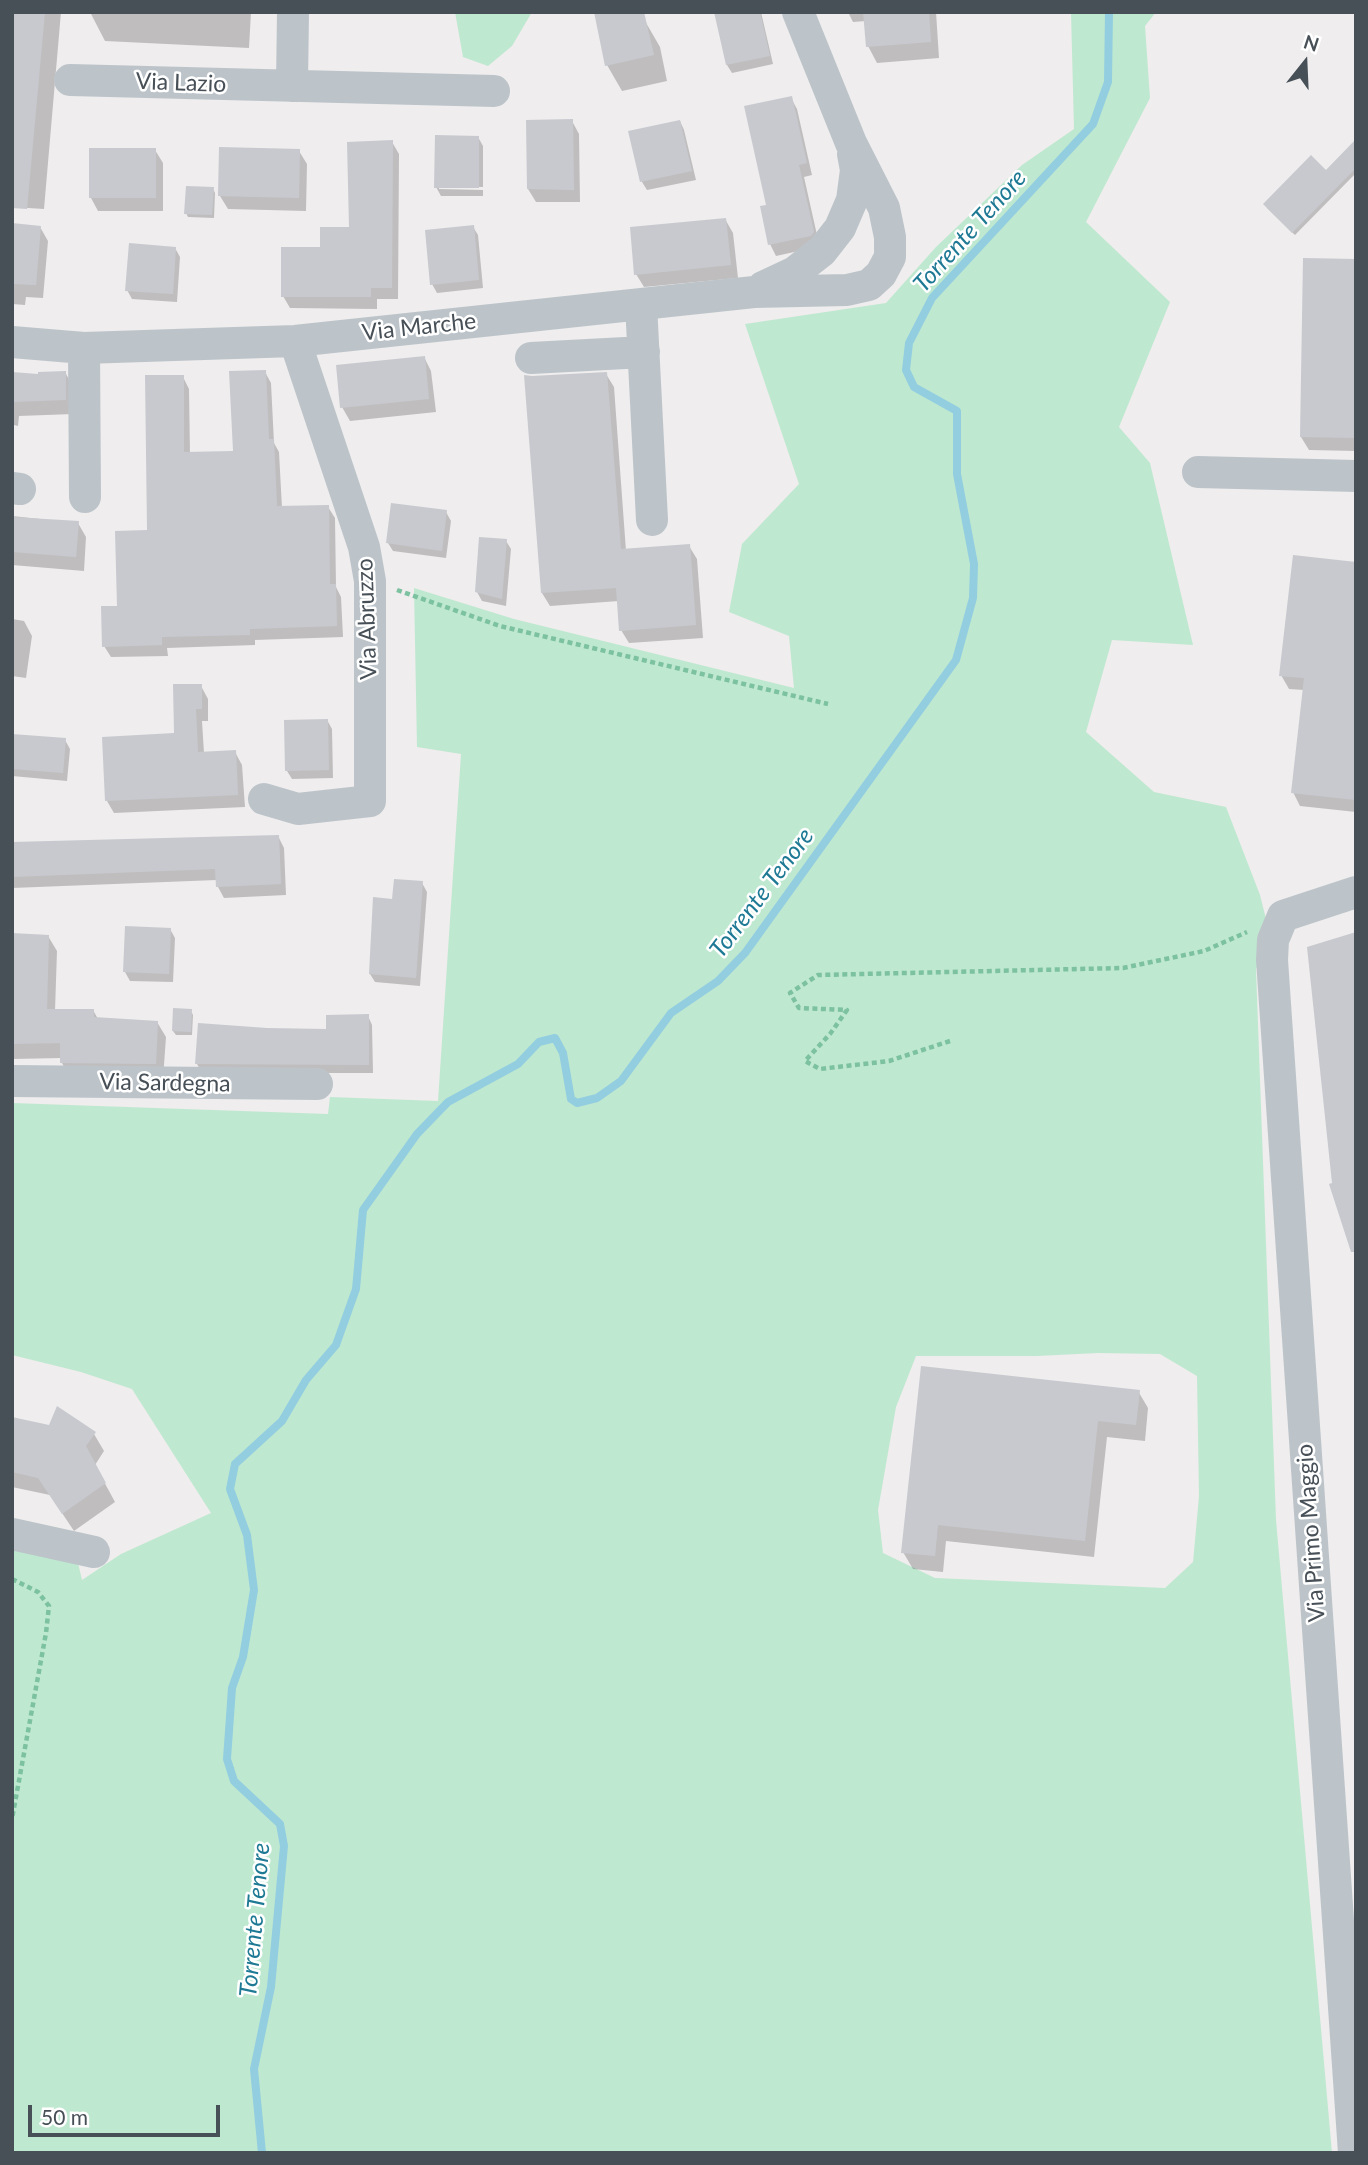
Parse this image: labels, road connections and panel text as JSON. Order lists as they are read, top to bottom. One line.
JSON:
{"streets":{"street":["Via Lazio","Via Marche","Via Abruzzo","Via Sardegna","Via Primo Maggio"]},"crossings":[["Via Marche","Via Abruzzo"]],"water":["Torrente Tenore"],"scale_bar":"50 m","north":"top"}
